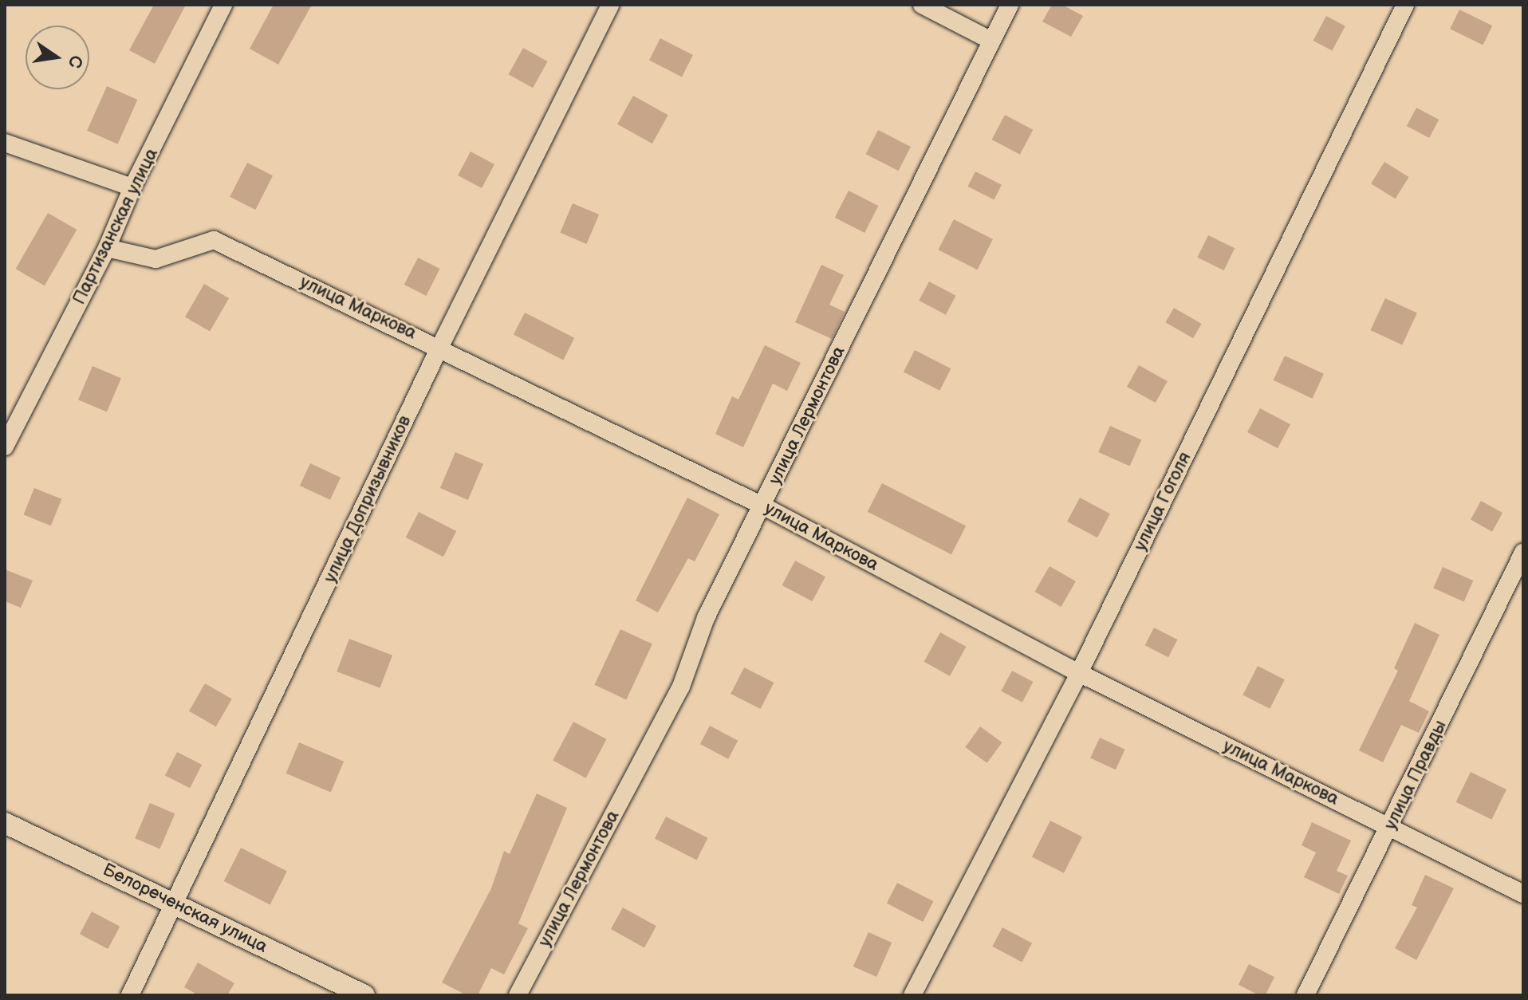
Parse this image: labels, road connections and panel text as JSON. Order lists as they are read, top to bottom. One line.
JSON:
{"streets":{"street":["Партизанская улица","улица Маркова","улица Лермонтова","улица Допризывников","улица Гоголя","улица Правды","Белореченская улица"]},"crossings":[["Партизанская улица","улица Маркова"],["улица Маркова","улица Лермонтова"],["улица Маркова","улица Допризывников"],["улица Маркова","улица Гоголя"],["улица Маркова","улица Правды"],["улица Допризывников","Белореченская улица"]],"north":"right"}
